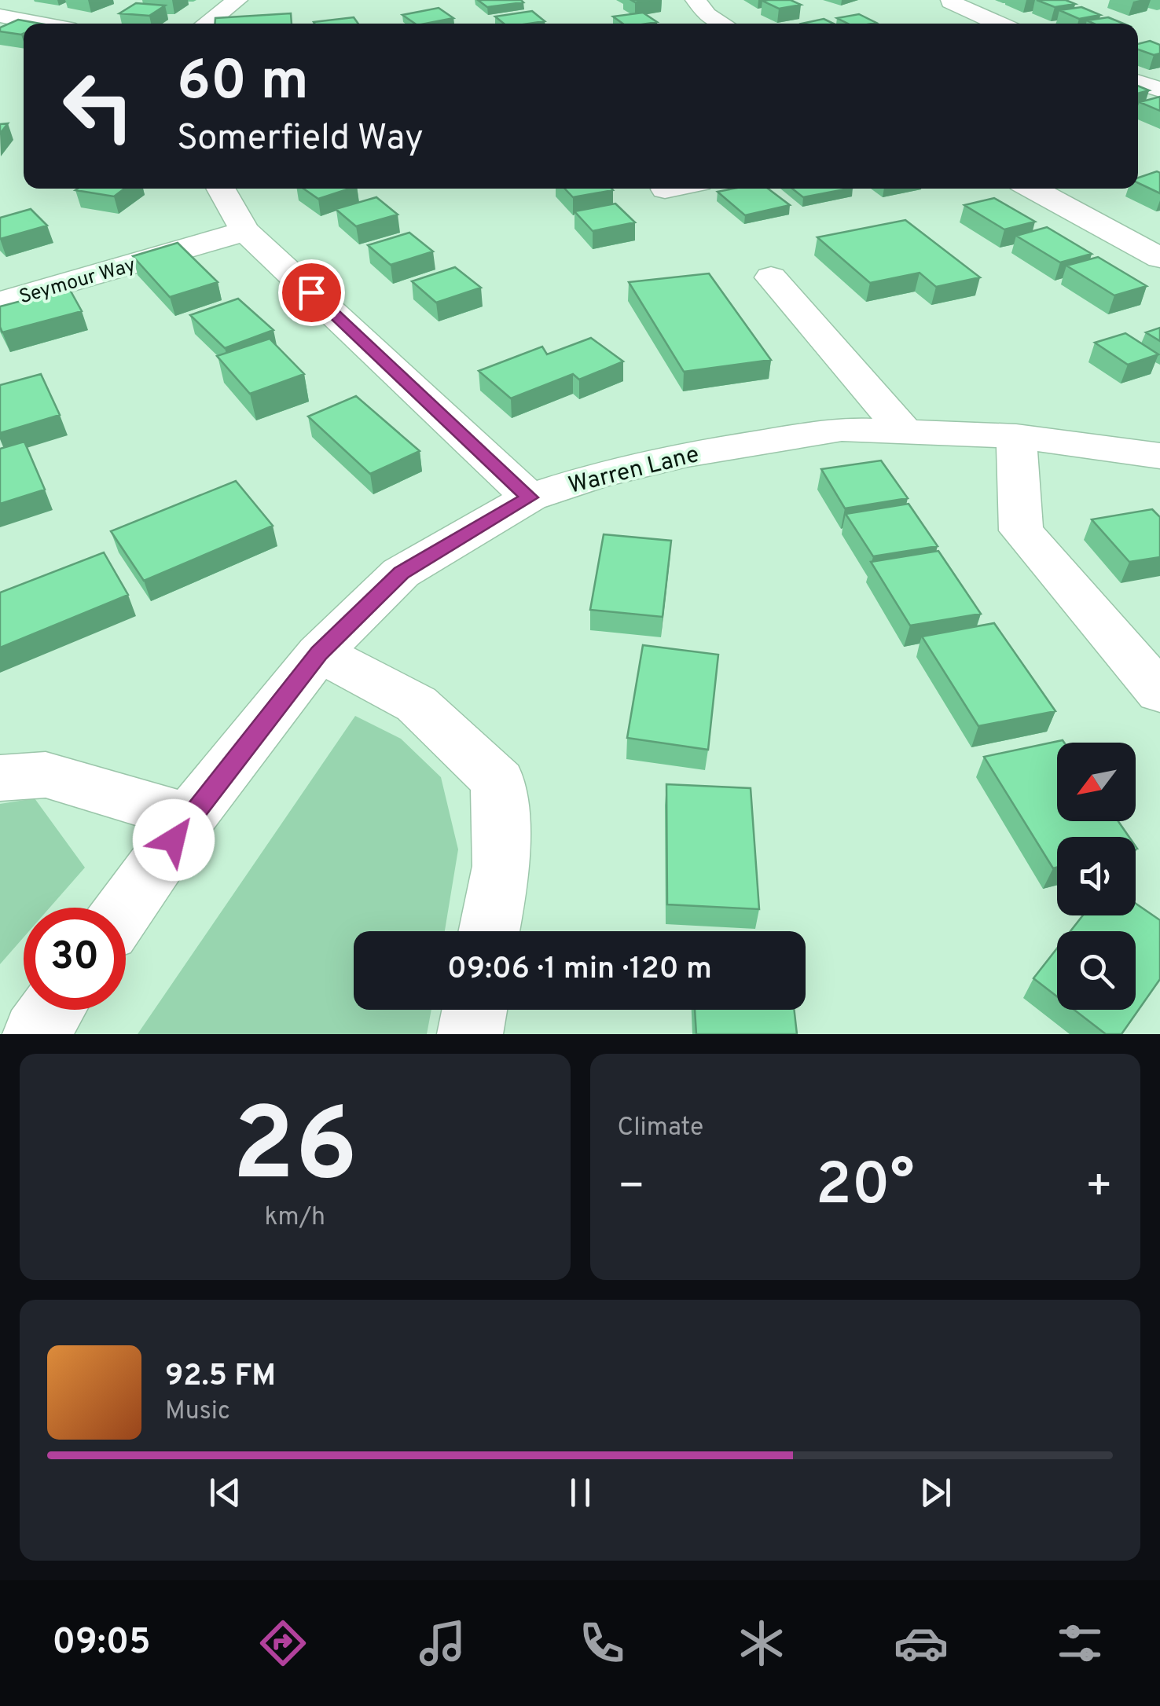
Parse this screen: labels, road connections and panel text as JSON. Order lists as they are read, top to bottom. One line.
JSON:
{"streets":{"street":["Seymour Way","Warren Lane"]},"north":"bottom left","page":{"turn":["60 m","Somerfield Way"],"limit":"30","trip":"09:06 · 1 min · 120 m","tile":[["26","km/h"],"Climate"],"heat":["−","20°","+"],"song":["92.5 FM","Music"],"tabs":"09:05"}}
